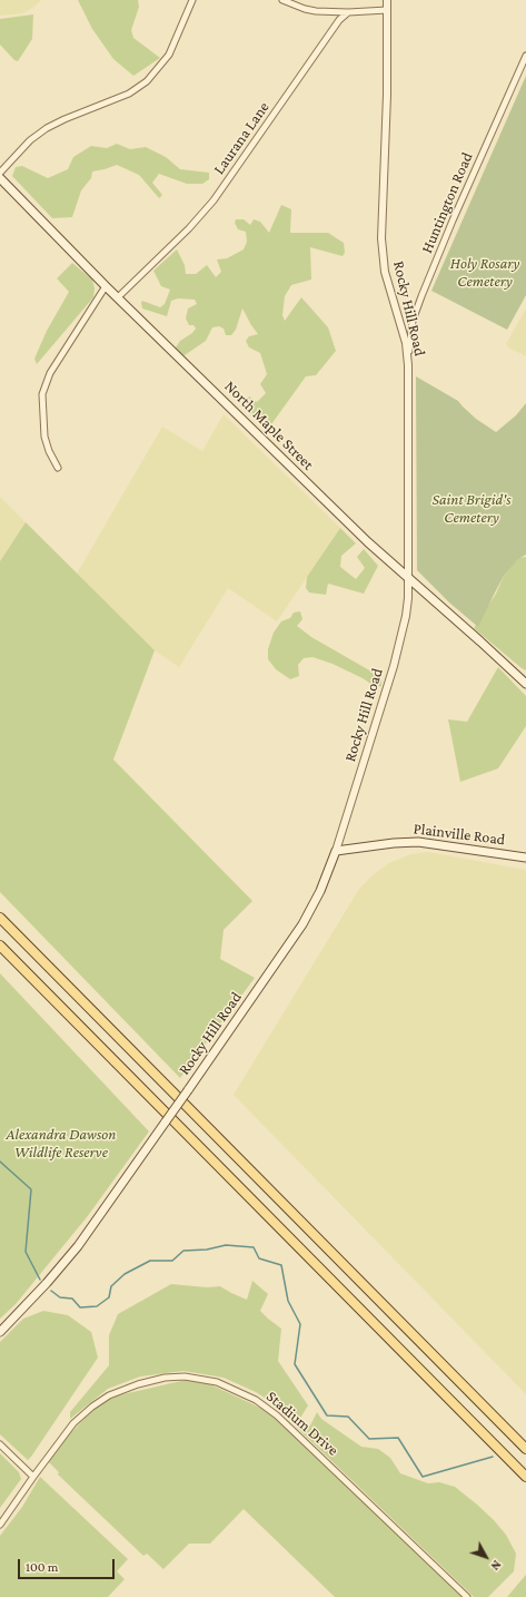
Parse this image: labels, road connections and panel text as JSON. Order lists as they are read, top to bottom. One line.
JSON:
{"streets":{"main road":["Rocky Hill Road","North Maple Street","Plainville Road"],"street":["Laurana Lane","Huntington Road","Stadium Drive"]},"crossings":[["Laurana Lane","North Maple Street"],["Huntington Road","Rocky Hill Road"],["Rocky Hill Road","North Maple Street"],["Rocky Hill Road","Plainville Road"]],"parks":["Holy Rosary Cemetery","Saint Brigid's Cemetery","Alexandra Dawson Wildlife Reserve"],"scale_bar":"100 m","north":"bottom right"}
